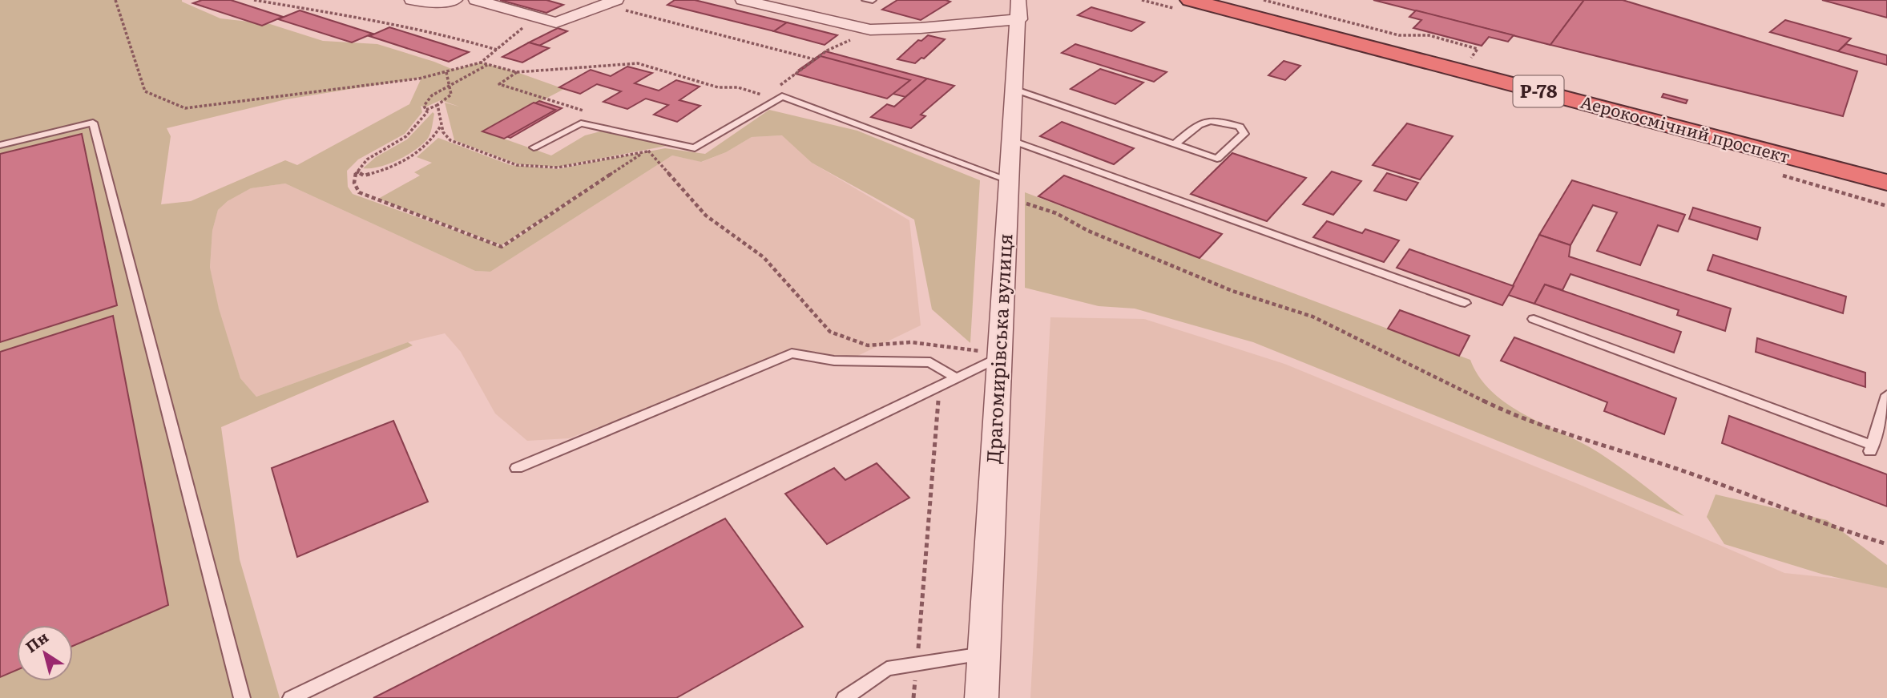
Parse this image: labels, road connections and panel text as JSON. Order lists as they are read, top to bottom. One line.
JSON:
{"streets":{"highway":["Р-78","Аерокосмічний проспект"],"street":["Драгомирівська вулиця"]},"north":"top left"}
